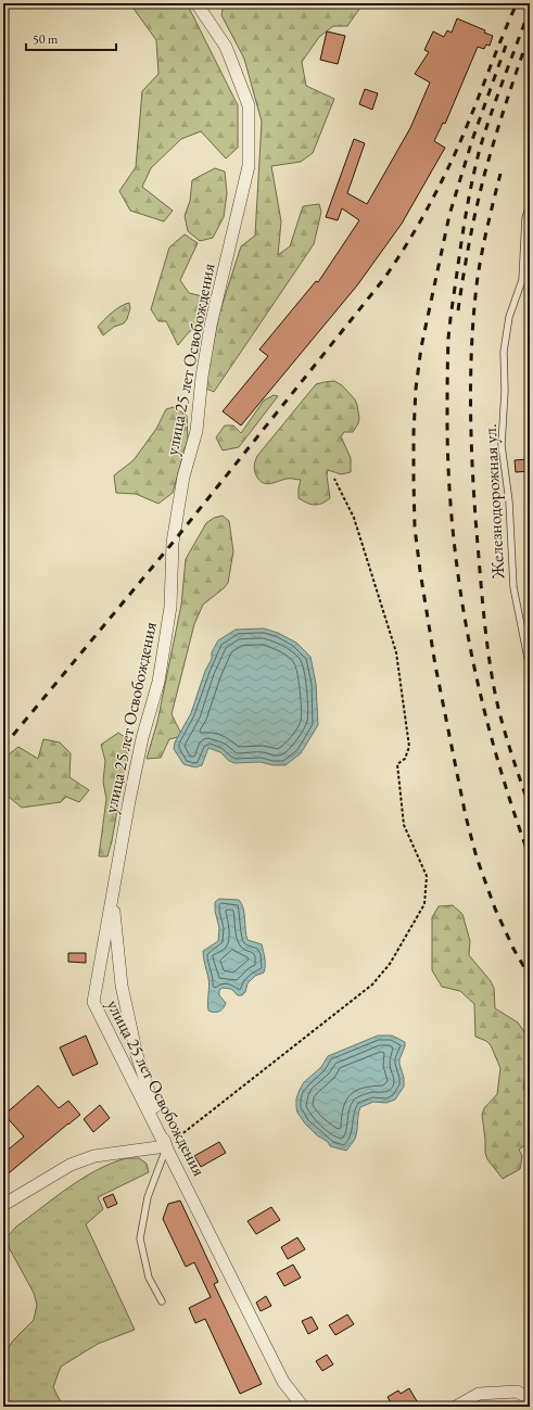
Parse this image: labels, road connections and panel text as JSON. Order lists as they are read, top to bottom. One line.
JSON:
{"streets":{"street":["улица 25 лет Освобождения"],"lane":["Железнодорожная ул."]},"scale_bar":"50 m"}
